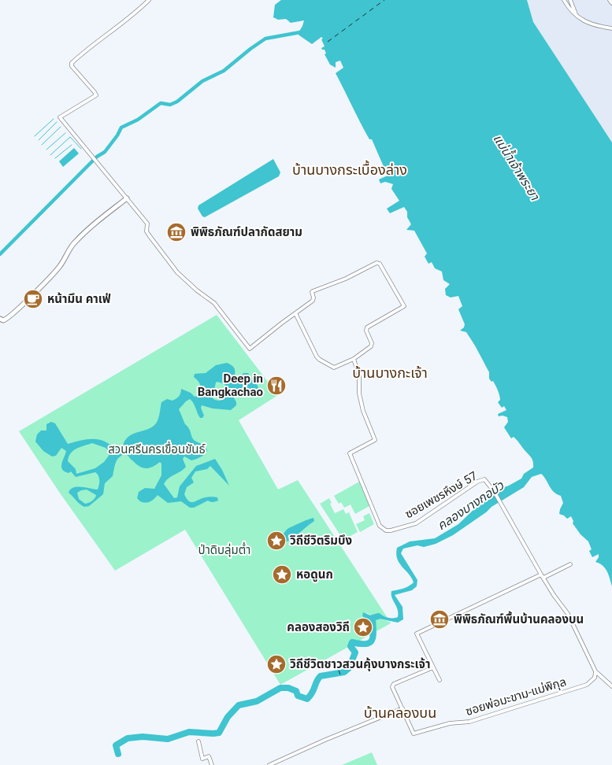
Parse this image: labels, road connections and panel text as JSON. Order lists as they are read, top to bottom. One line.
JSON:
{"streets":{"street":["ซอยเพชรหึงษ์ 57","ซอยพ่อมะขาม-แม่พิกุล"]},"crossings":[["ซอยเพชรหึงษ์ 57","ซอยพ่อมะขาม-แม่พิกุล"]],"districts":["บ้านบางกระเบื้องล่าง","บ้านบางกะเจ้า","บ้านคลองบน"],"water":["แม่น้ำเจ้าพระยา","คลองบางกอบัว"],"parks":["สวนศรีนครเขื่อนขันธ์","ป่าดิบลุ่มต่ำ"],"places":{"museum":["พิพิธภัณฑ์ปลากัดสยาม","พิพิธภัณฑ์พื้นบ้านคลองบน"],"cafe":["หน้ามึน คาเฟ่"],"restaurant":["Deep in Bangkachao"],"place":["วิถีชีวิตริมบึง","หอดูนก","คลองสองวิถี","วิถีชีวิตชาวสวนคุ้งบางกระเจ้า"]}}
